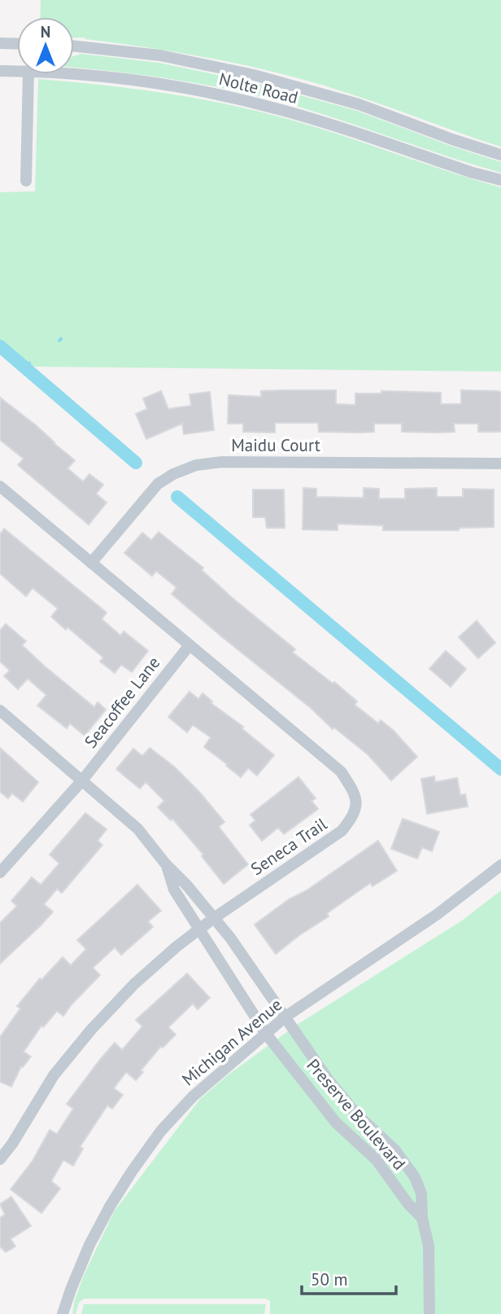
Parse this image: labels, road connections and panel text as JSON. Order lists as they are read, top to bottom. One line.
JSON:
{"streets":{"street":["Nolte Road","Maidu Court","Seacoffee Lane","Seneca Trail","Michigan Avenue","Preserve Boulevard"]},"crossings":[["Maidu Court","Seneca Trail"],["Seacoffee Lane","Seneca Trail"],["Seneca Trail","Preserve Boulevard"],["Michigan Avenue","Preserve Boulevard"]],"scale_bar":"50 m","north":"top"}
